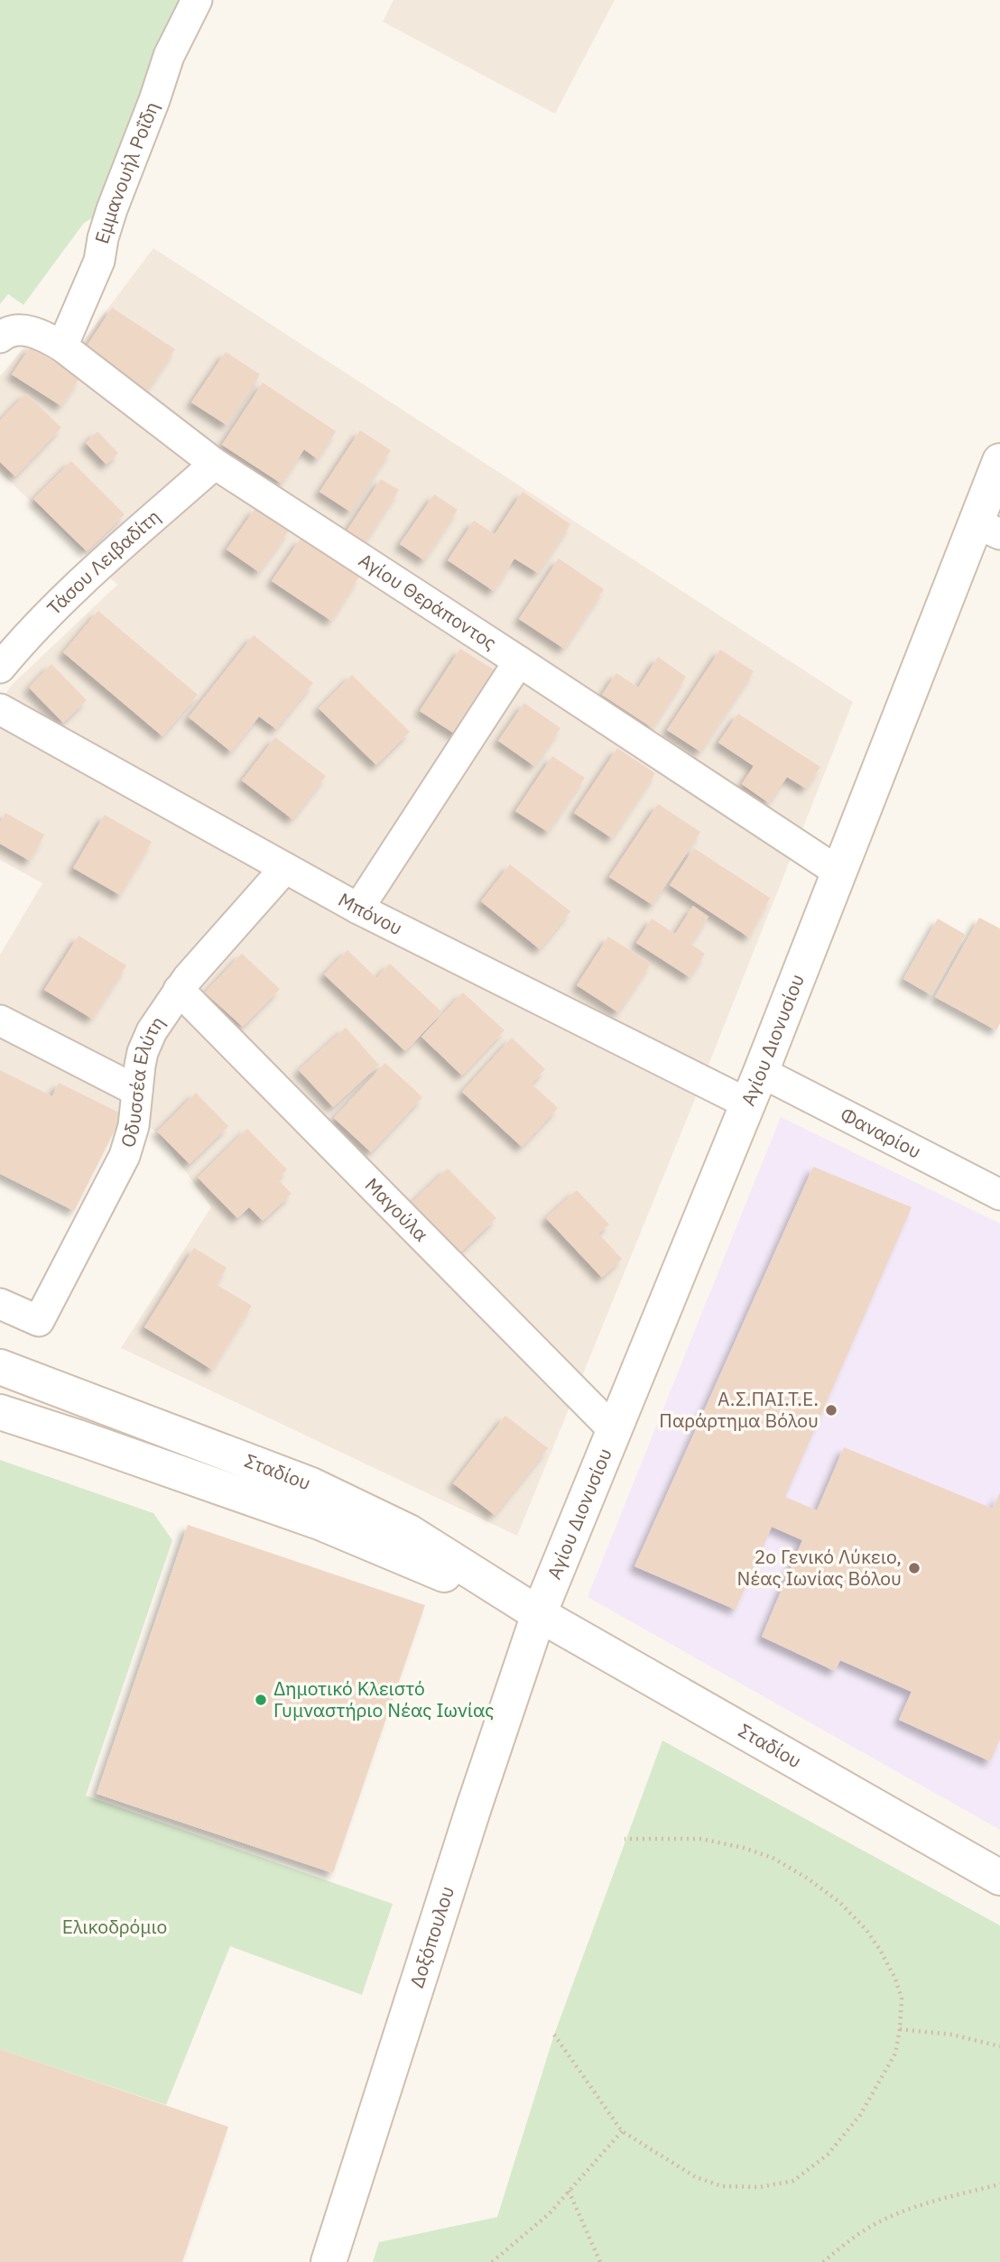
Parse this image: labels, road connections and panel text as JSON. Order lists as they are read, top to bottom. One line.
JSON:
{"streets":{"main road":["Αγίου Διονυσίου","Σταδίου","Δοξόπουλου"],"street":["Εμμανουήλ Ροΐδη","Τάσου Λειβαδίτη","Αγίου Θεράποντος","Μπόνου","Οδυσσέα Ελύτη","Φαναρίου","Μαγούλα"]},"crossings":[["Εμμανουήλ Ροΐδη","Αγίου Θεράποντος"],["Τάσου Λειβαδίτη","Αγίου Θεράποντος"],["Αγίου Θεράποντος","Αγίου Διονυσίου"],["Μπόνου","Αγίου Διονυσίου"],["Μπόνου","Οδυσσέα Ελύτη"],["Αγίου Διονυσίου","Φαναρίου"],["Αγίου Διονυσίου","Μαγούλα"],["Αγίου Διονυσίου","Σταδίου"],["Αγίου Διονυσίου","Δοξόπουλου"],["Οδυσσέα Ελύτη","Μαγούλα"],["Σταδίου","Δοξόπουλου"]],"parks":["Ελικοδρόμιο"],"places":["Α.Σ.ΠΑΙ.Τ.Ε. Παράρτημα Βόλου","2ο Γενικό Λύκειο, Νέας Ιωνίας Βόλου","Δημοτικό Κλειστό Γυμναστήριο Νέας Ιωνίας"]}
